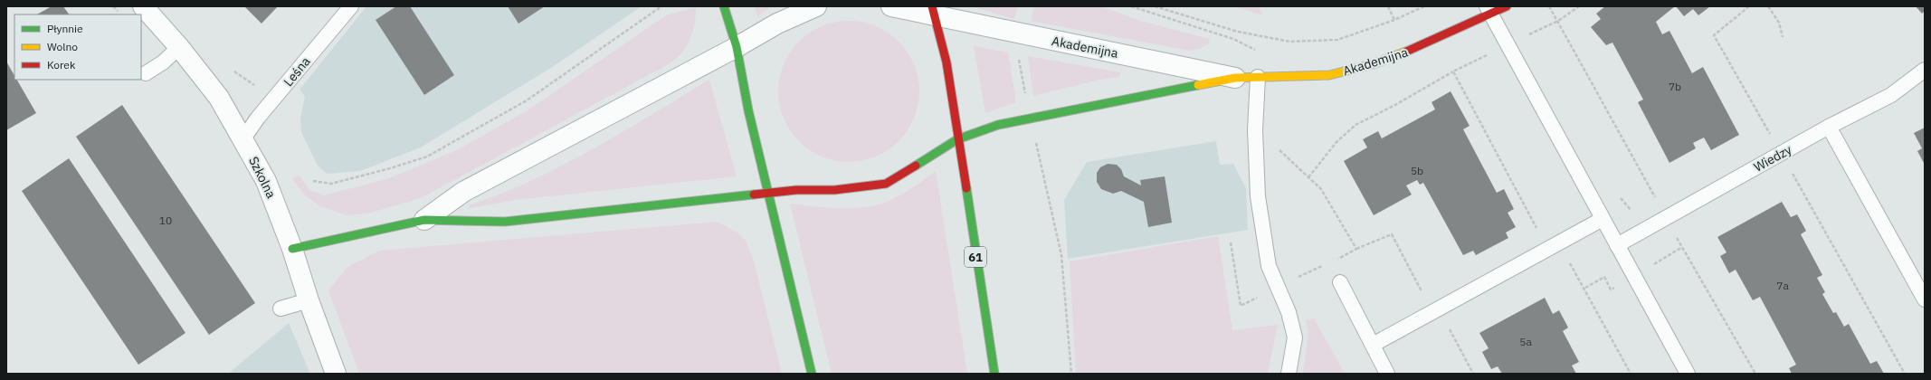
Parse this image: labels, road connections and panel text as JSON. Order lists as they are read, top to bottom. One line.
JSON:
{"streets":{"street":["Akademijna","Szkolna","61"],"lane":["Leśna","Wiedzy"]},"crossings":[["Akademijna","Szkolna"],["Akademijna","61"],["Leśna","Szkolna"]],"house_numbers":["7b","5b","10","7a","5a"],"legend":["Płynnie","Wolno","Korek"]}
